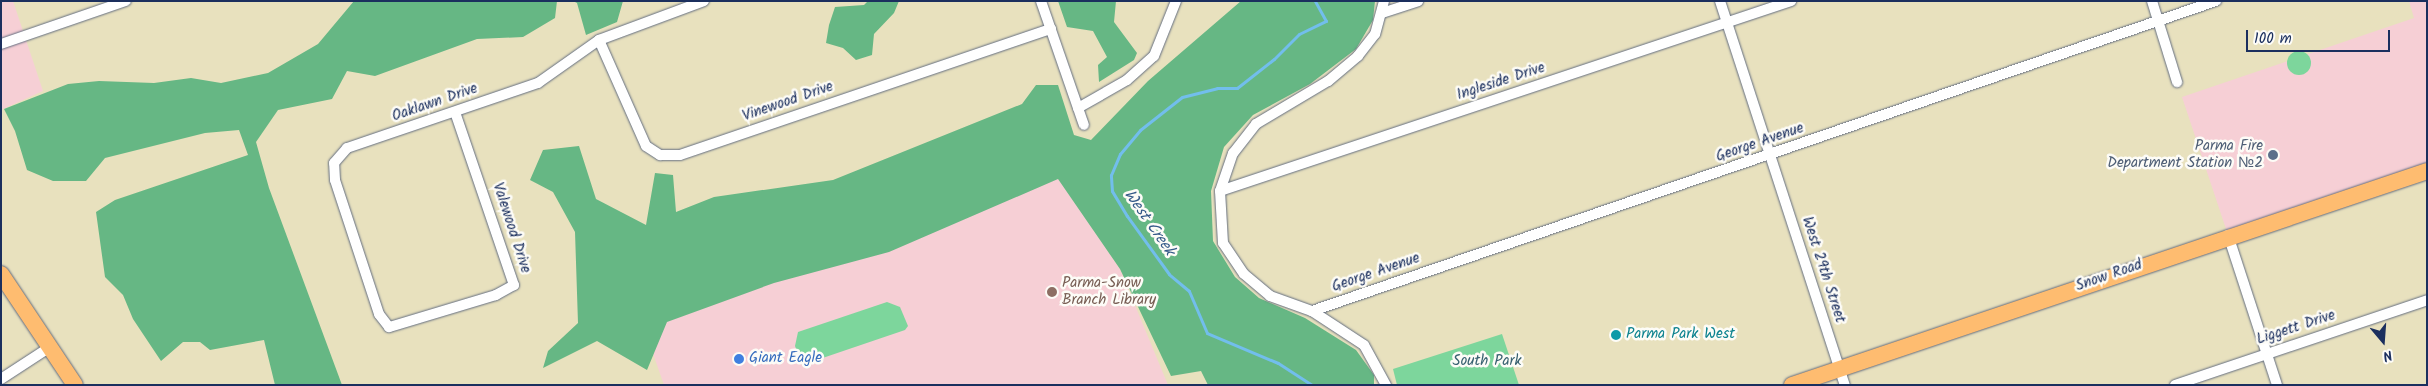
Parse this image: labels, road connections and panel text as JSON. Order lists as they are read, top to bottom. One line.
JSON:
{"streets":{"main road":["Snow Road"],"street":["Ingleside Drive","Vinewood Drive","Oaklawn Drive","George Avenue","Valewood Drive","West 29th Street","Liggett Drive"]},"crossings":[["Ingleside Drive","West 29th Street"],["Vinewood Drive","Oaklawn Drive"],["Oaklawn Drive","Valewood Drive"],["George Avenue","West 29th Street"],["West 29th Street","Snow Road"]],"water":["West Creek"],"parks":["South Park"],"places":["Parma Fire Department Station №2","Parma-Snow Branch Library","Parma Park West","Giant Eagle"],"scale_bar":"100 m","north":"bottom"}
